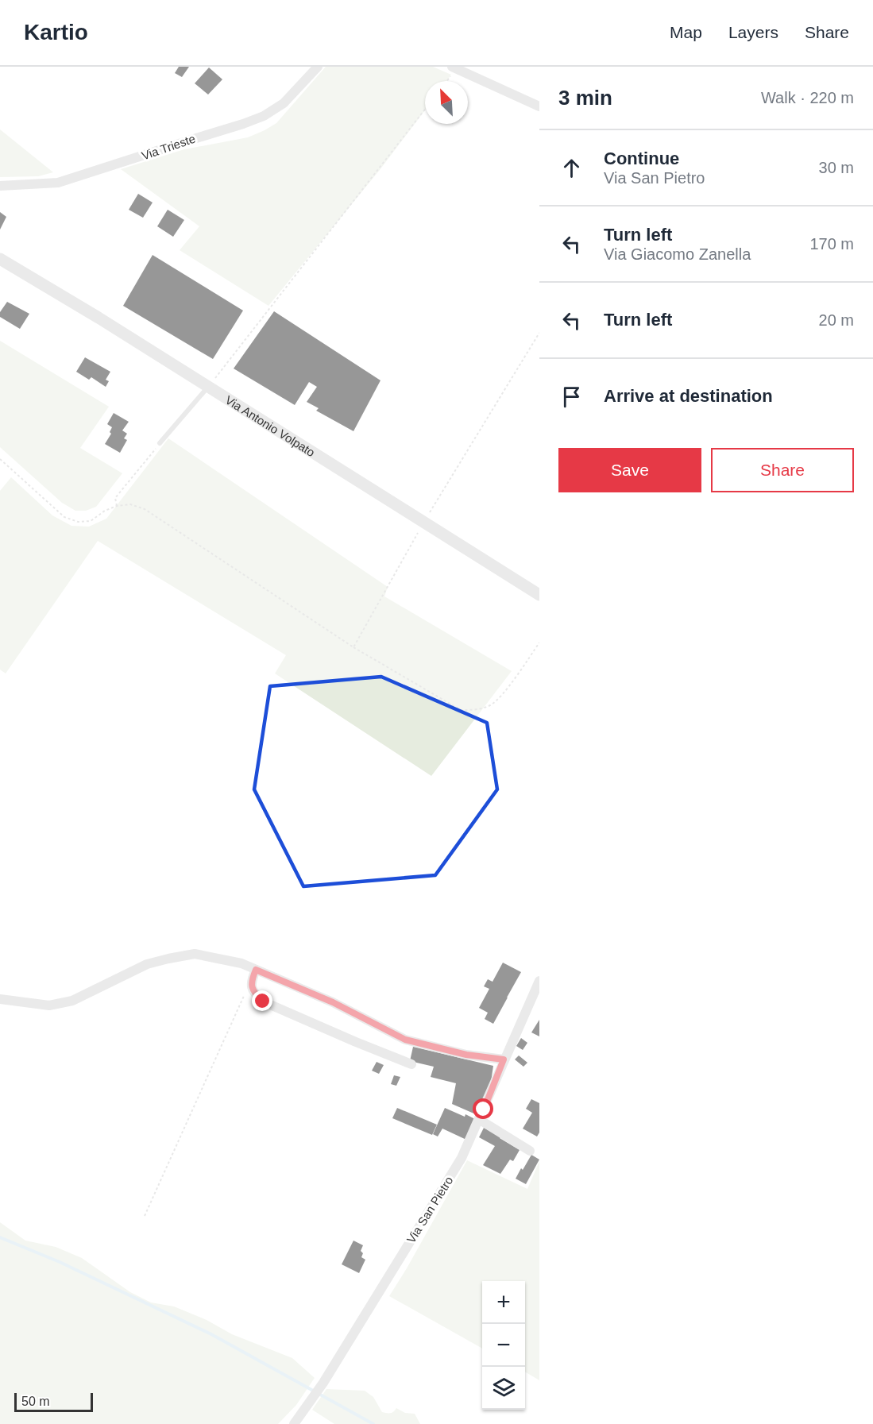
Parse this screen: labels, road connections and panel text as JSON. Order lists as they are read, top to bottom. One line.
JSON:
{"streets":{"street":["Via Trieste","Via Antonio Volpato","Via San Pietro"]},"scale_bar":"50 m","north":"top left","page":{"header":"Kartio","nav":["Map","Layers","Share"],"heading":["3 min","Walk · 220 m"],"list":[["Continue","Via San Pietro","30 m"],["Turn left","Via Giacomo Zanella","170 m"],["Turn left","20 m"],"Arrive at destination"],"buttons":["Save","Share"],"map_buttons":["+","−"],"scale":"50 m"}}
